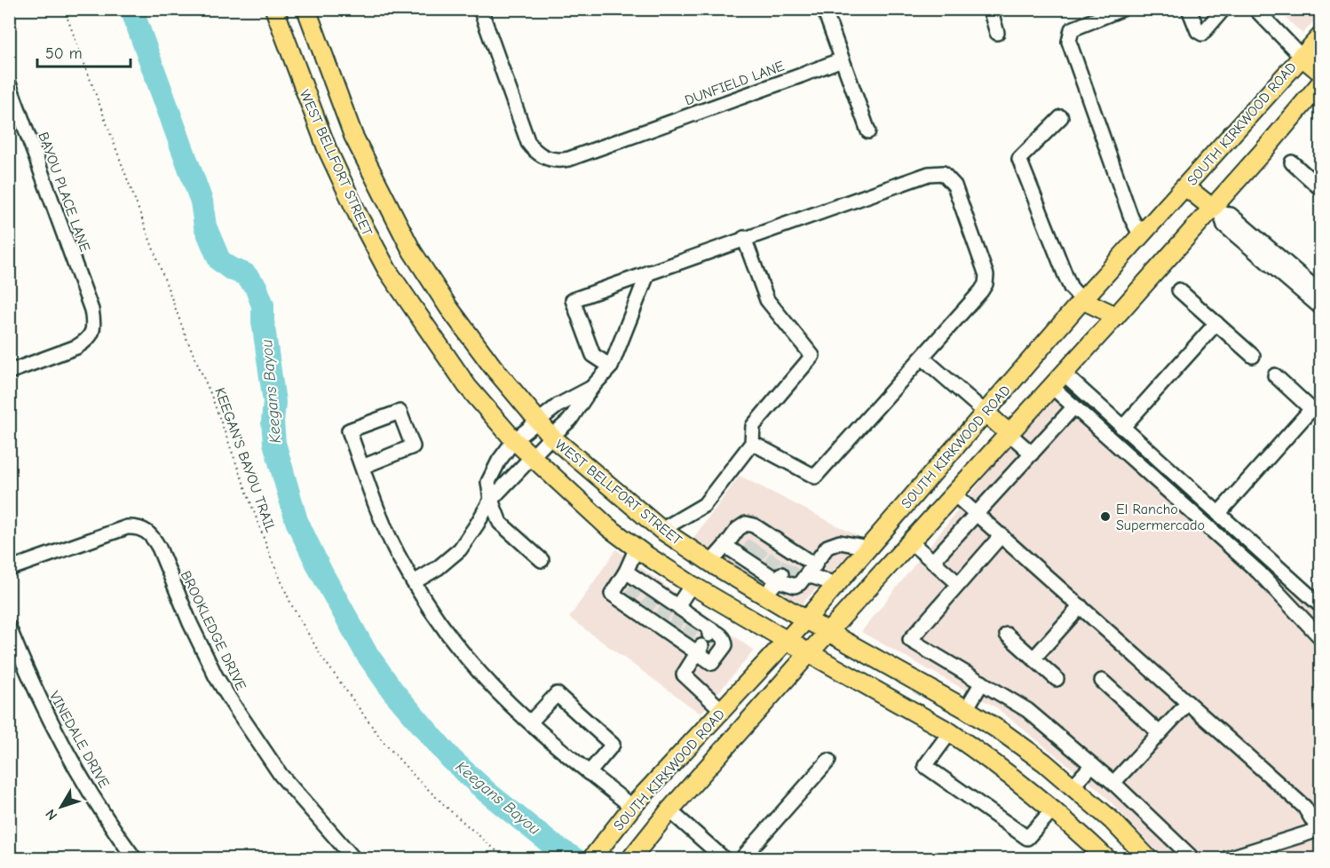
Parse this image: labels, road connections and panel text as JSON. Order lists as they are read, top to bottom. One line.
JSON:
{"streets":{"main road":["SOUTH KIRKWOOD ROAD","WEST BELLFORT STREET"],"street":["DUNFIELD LANE","BAYOU PLACE LANE","BROOKLEDGE DRIVE","VINEDALE DRIVE"],"path":["KEEGAN'S BAYOU TRAIL"]},"crossings":[["SOUTH KIRKWOOD ROAD","WEST BELLFORT STREET"]],"water":["Keegans Bayou"],"places":["El Rancho Supermercado"],"scale_bar":"50 m","north":"bottom left"}
